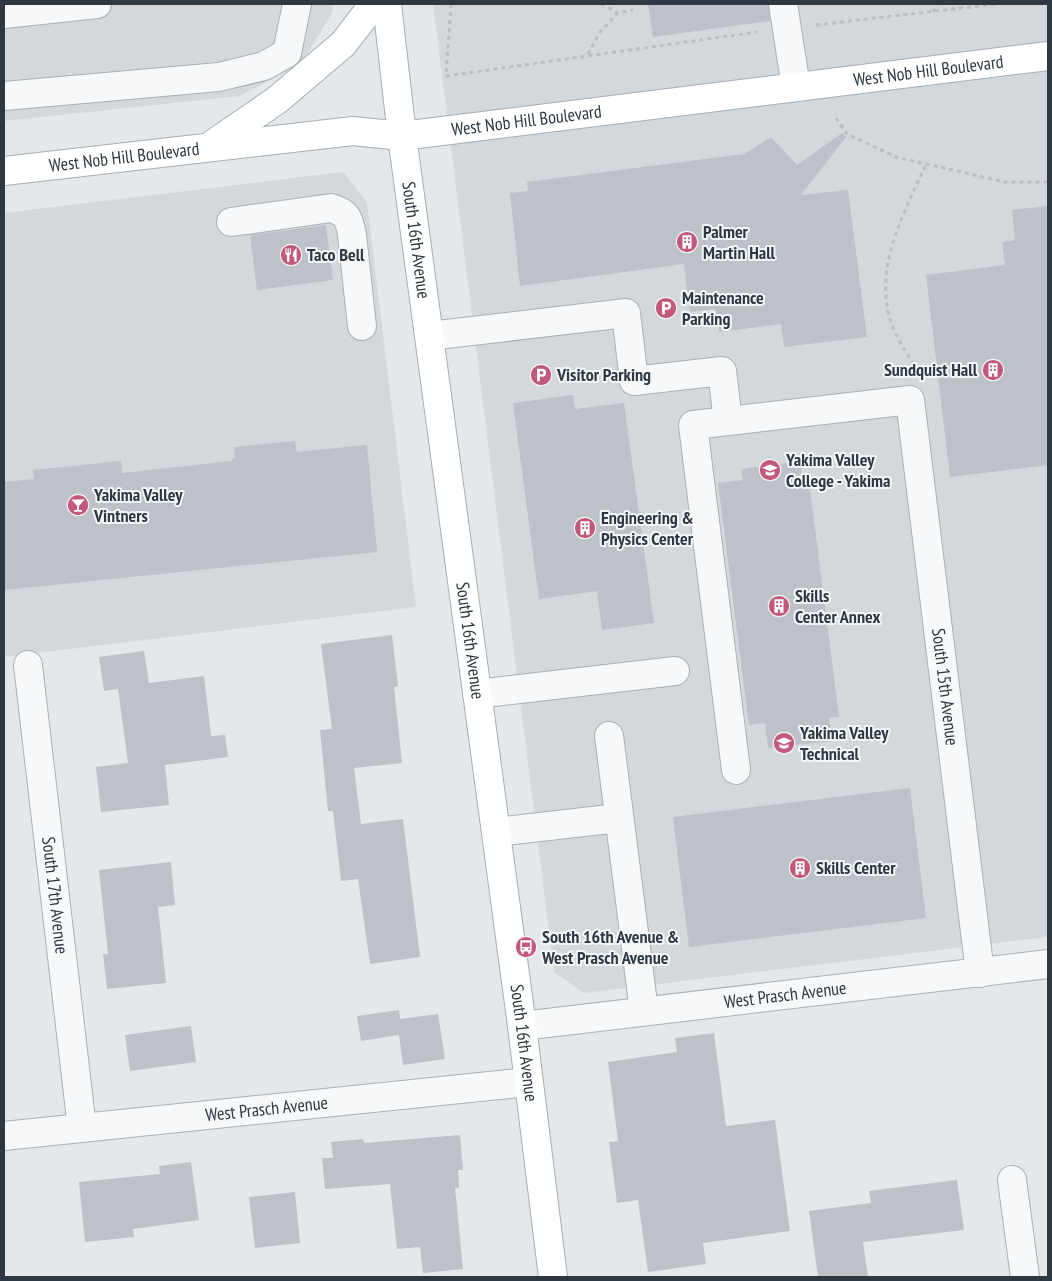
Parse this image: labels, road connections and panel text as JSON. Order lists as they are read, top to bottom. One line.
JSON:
{"streets":{"main road":["West Nob Hill Boulevard","South 16th Avenue"],"street":["South 15th Avenue","South 17th Avenue","West Prasch Avenue"]},"crossings":[["West Nob Hill Boulevard","South 16th Avenue"],["South 16th Avenue","West Prasch Avenue"],["South 15th Avenue","West Prasch Avenue"],["South 17th Avenue","West Prasch Avenue"]],"places":{"building":["Palmer Martin Hall","Sundquist Hall","Engineering & Physics Center","Skills Center Annex","Skills Center"],"restaurant":["Taco Bell"],"parking":["Maintenance Parking","Visitor Parking"],"school or university":["Yakima Valley College - Yakima","Yakima Valley Technical"],"bar":["Yakima Valley Vintners"],"bus stop":["South 16th Avenue & West Prasch Avenue"]}}
